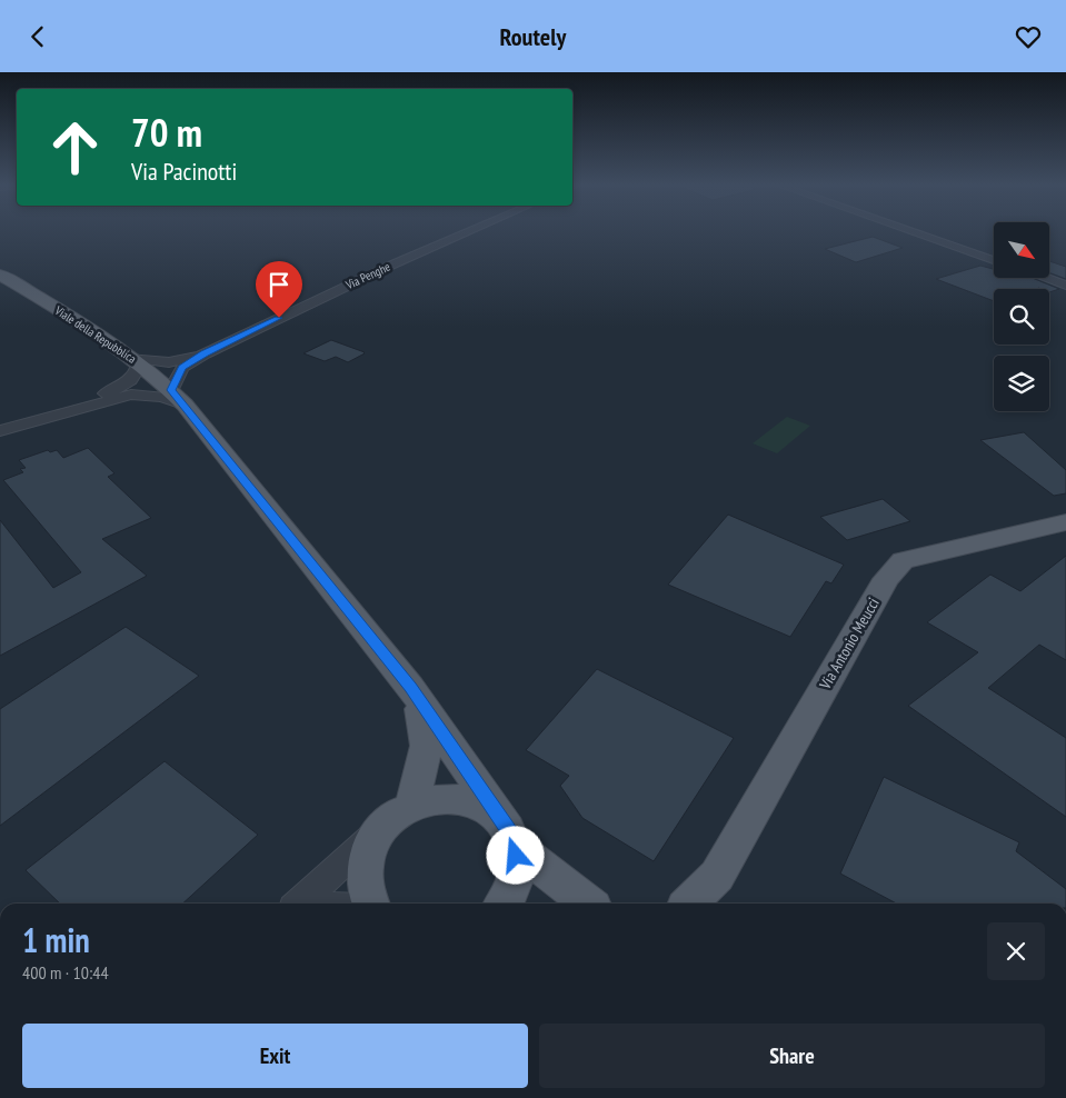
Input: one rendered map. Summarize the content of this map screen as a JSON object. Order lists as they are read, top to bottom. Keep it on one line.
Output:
{"streets":{"main road":["Viale della Repubblica","Via Antonio Meucci"],"street":["Via Penghe"]},"crossings":[["Via Penghe","Viale della Repubblica"]],"north":"bottom right","page":{"header":"Routely","turn":["70 m","Via Pacinotti"],"heading":["1 min","400 m · 10:44"],"buttons":["Exit","Share"]}}
